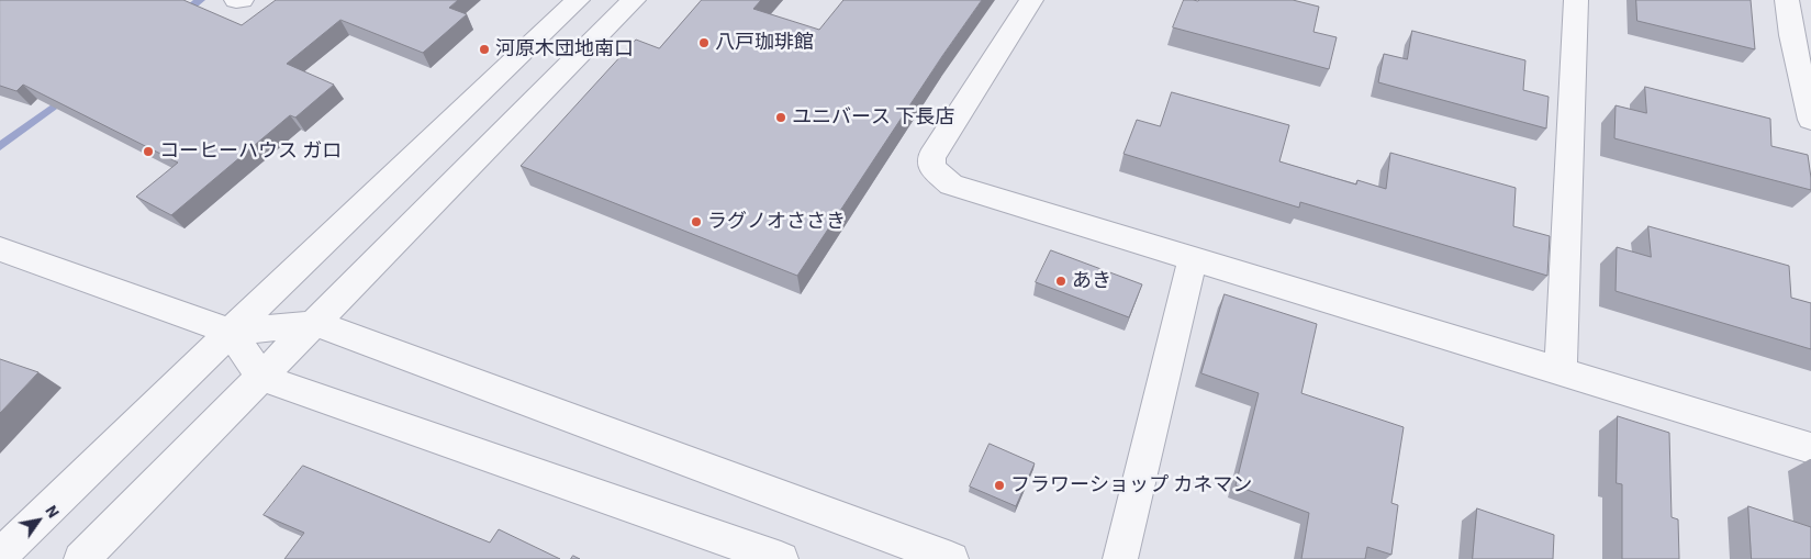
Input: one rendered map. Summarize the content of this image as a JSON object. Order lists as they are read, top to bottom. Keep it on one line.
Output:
{"places":["八戸珈琲館","河原木団地南口","ユニバース 下長店","コーヒーハウス ガロ","ラグノオささき","あき","フラワーショップ カネマン"],"north":"top right"}
